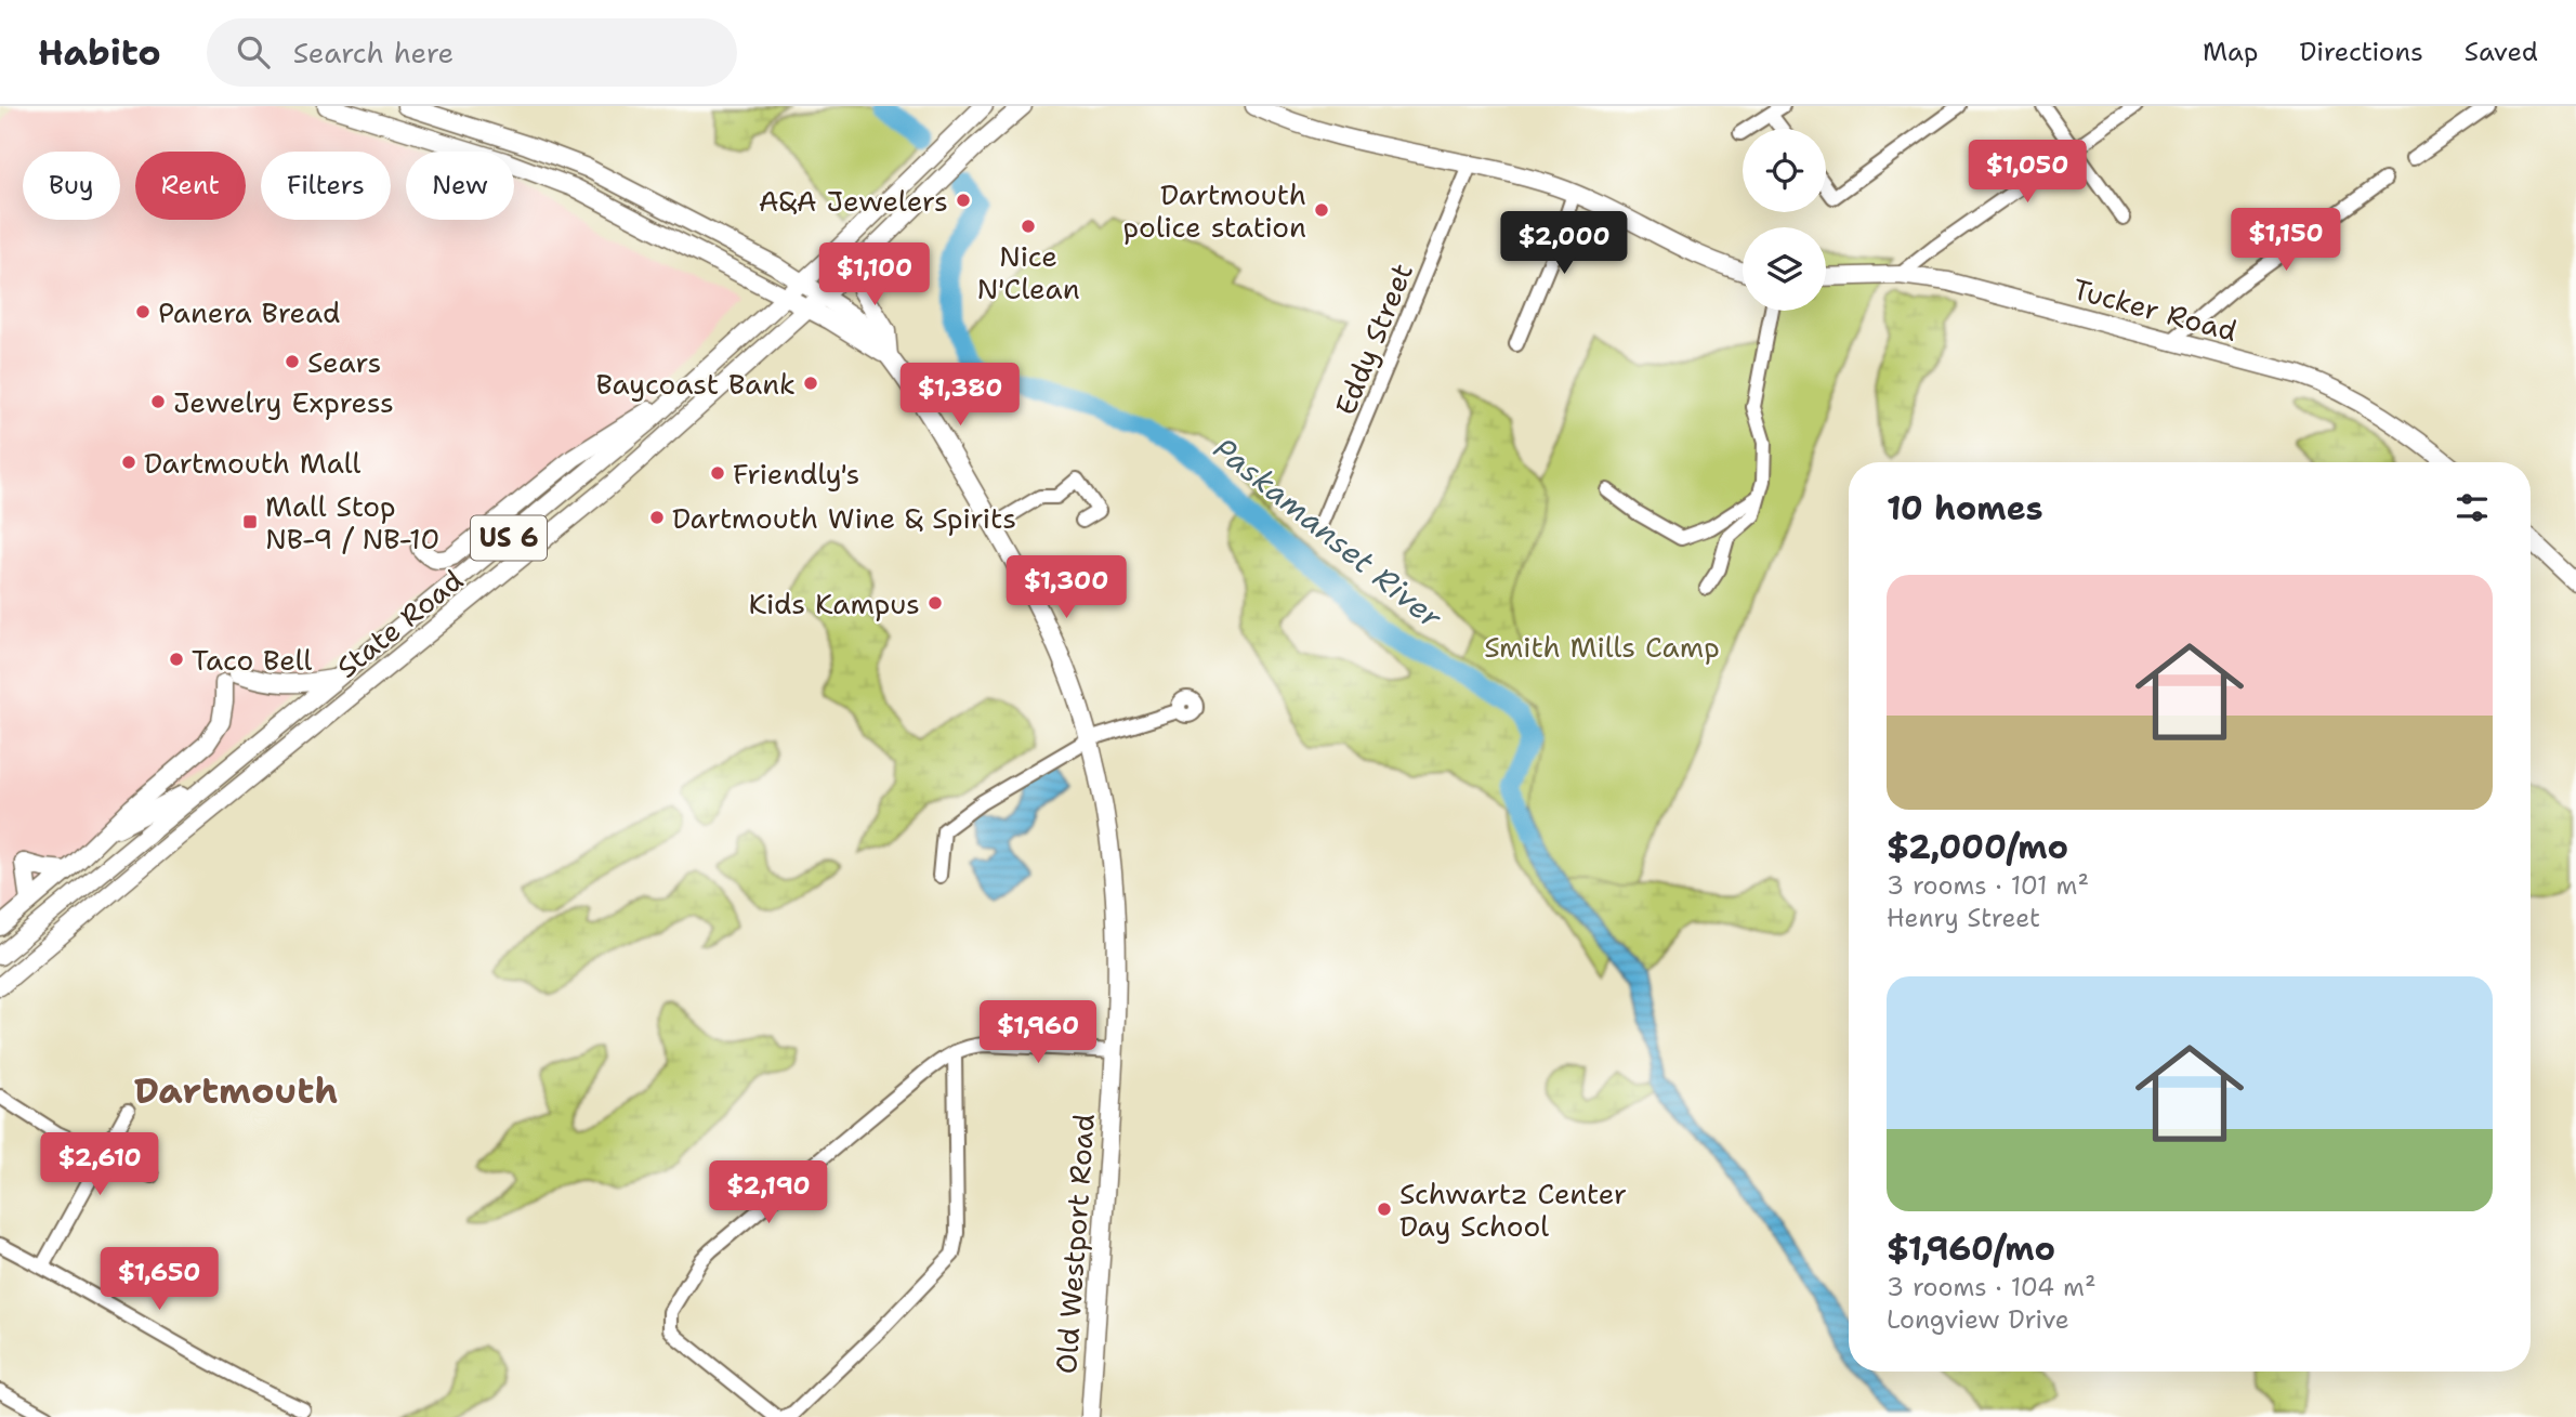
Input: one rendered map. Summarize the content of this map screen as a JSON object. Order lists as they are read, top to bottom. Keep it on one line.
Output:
{"streets":{"main road":["Tucker Road","US 6","State Road","Old Westport Road"],"street":["Eddy Street"]},"crossings":[["State Road","Old Westport Road"]],"districts":["Dartmouth"],"water":["Paskamanset River"],"parks":["Smith Mills Camp"],"places":{"other":["A&A Jewelers","Dartmouth police station","Nice N'Clean","Panera Bread","Sears","Baycoast Bank","Jewelry Express","Dartmouth Mall","Friendly's","Dartmouth Wine & Spirits","Kids Kampus","Taco Bell","Schwartz Center Day School"],"transit":["Mall Stop NB-9 / NB-10"]},"page":{"header":"Habito","search":"Search here","nav":["Map","Directions","Saved"],"price":["$1,050","$1,150","$2,000","$1,100","$1,380","$1,300","$1,960","$2,610","$2,190","$1,650"],"chip":["Buy","Rent","Filters","New"],"heading":"10 homes","list":[{"name":"$2,000/mo","note":"3 rooms · 101 m² · Henry Street"},{"name":"$1,960/mo","note":"3 rooms · 104 m² · Longview Drive"}]}}
